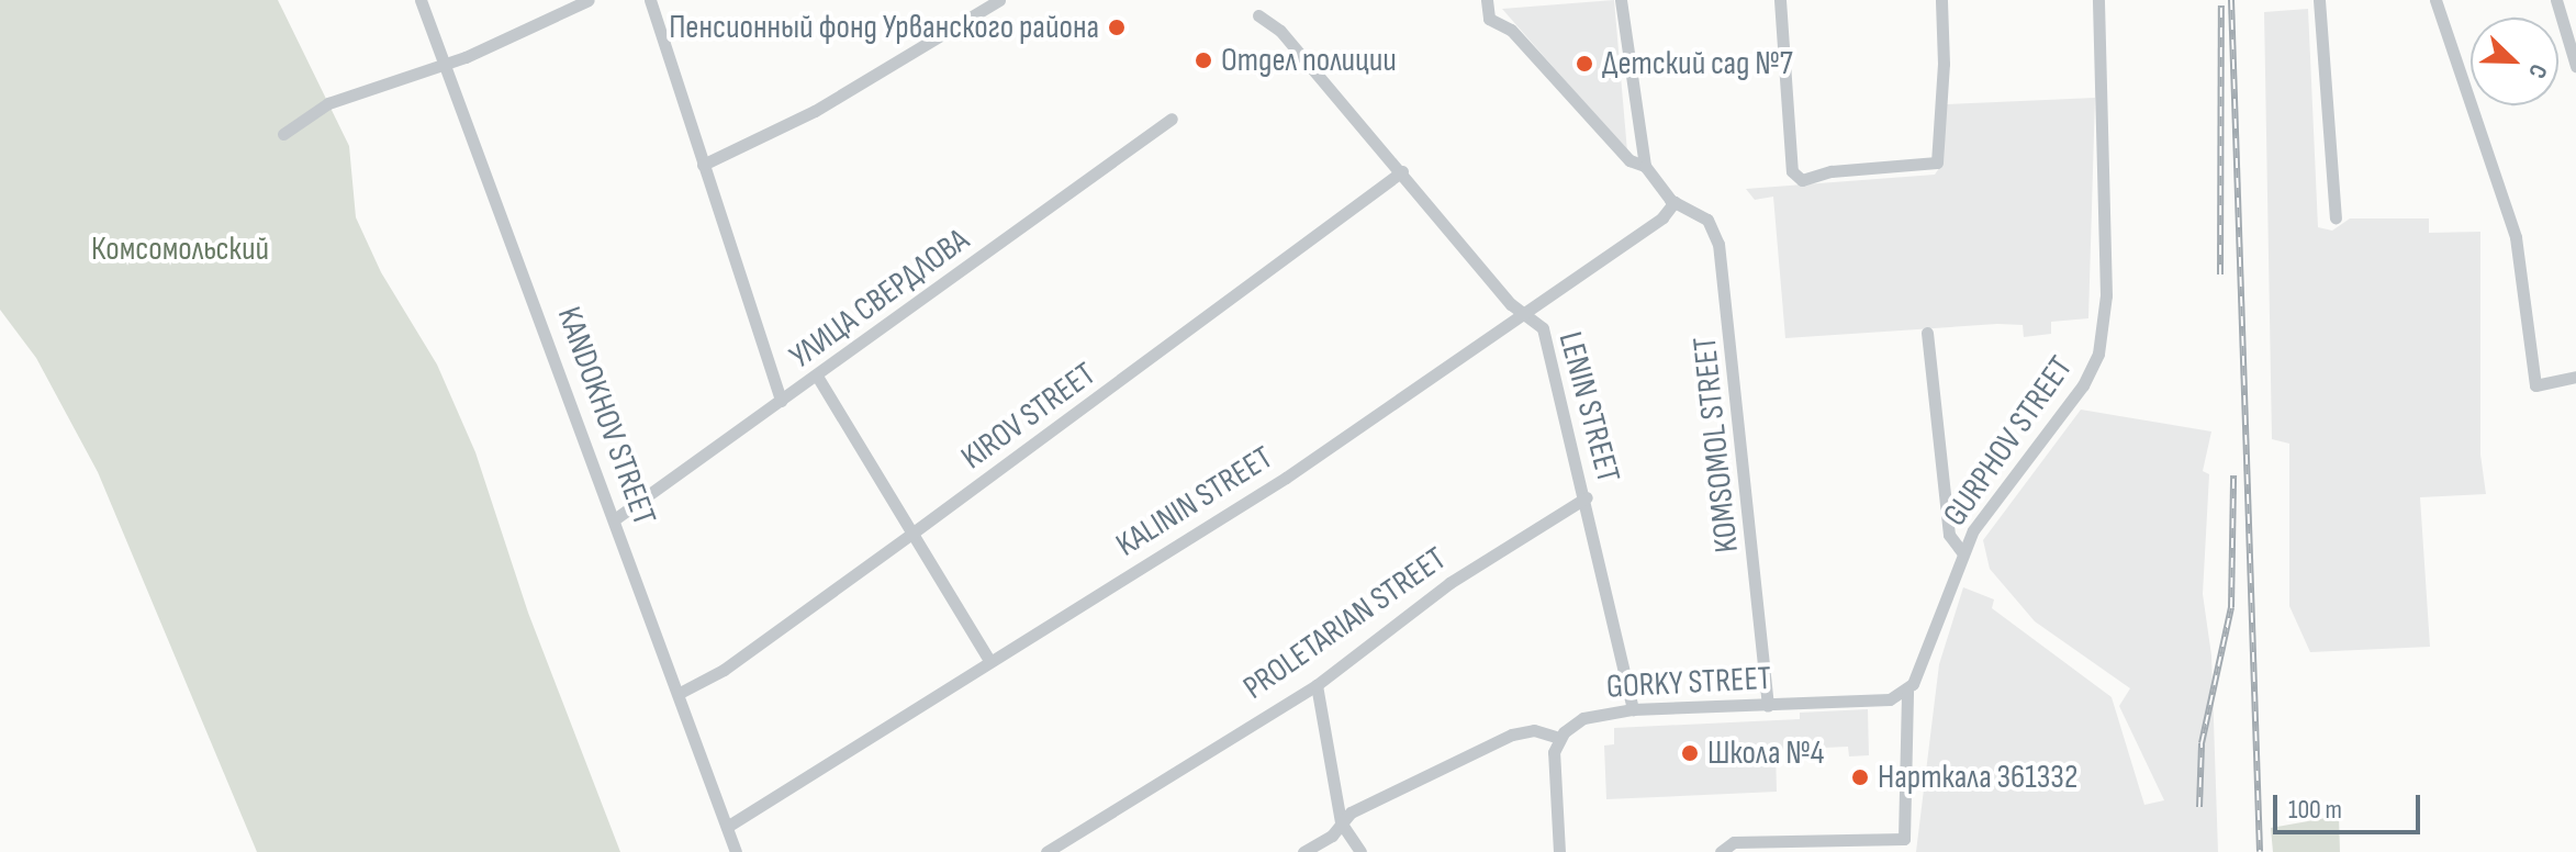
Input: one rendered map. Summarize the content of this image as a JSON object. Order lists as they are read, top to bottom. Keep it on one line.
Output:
{"streets":{"street":["УЛИЦА СВЕРДЛОВА","LENIN STREET","KANDOKHOV STREET","KIROV STREET","GURPHOV STREET","KOMSOMOL STREET","KALININ STREET","PROLETARIAN STREET","GORKY STREET"]},"crossings":[["УЛИЦА СВЕРДЛОВА","KANDOKHOV STREET"],["LENIN STREET","KIROV STREET"],["LENIN STREET","KALININ STREET"],["LENIN STREET","PROLETARIAN STREET"],["LENIN STREET","GORKY STREET"],["KANDOKHOV STREET","KIROV STREET"],["KANDOKHOV STREET","KALININ STREET"],["GURPHOV STREET","GORKY STREET"],["KOMSOMOL STREET","KALININ STREET"],["KOMSOMOL STREET","GORKY STREET"]],"parks":["Комсомольский"],"places":["Пенсионный фонд Урванского района","Отдел полиции","Детский сад №7","Школа №4","Нарткала 361332"],"scale_bar":"100 m","north":"bottom right"}
